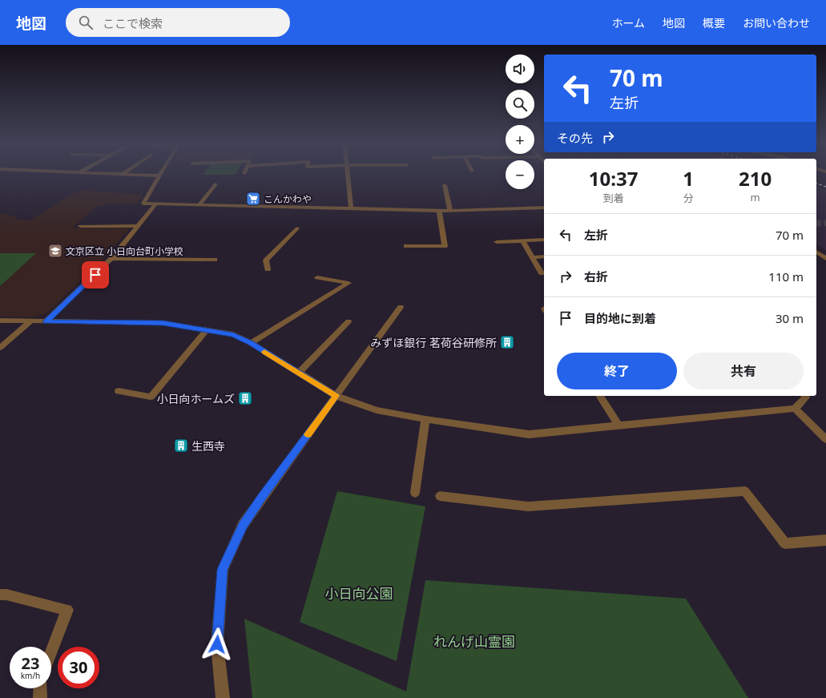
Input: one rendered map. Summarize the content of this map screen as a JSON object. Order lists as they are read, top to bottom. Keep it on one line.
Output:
{"parks":["小日向公園","れんげ山霊園"],"places":{"supermarket":["こんかわや"],"school or university":["文京区立 小日向台町小学校"],"building":["みずほ銀行 茗荷谷研修所","小日向ホームズ","生西寺"]},"page":{"header":"地図","search":"ここで検索","nav":["ホーム","地図","概要","お問い合わせ"],"map_buttons":["+","−"],"turn":["70 m","左折"],"then":"その先","eta":["10:37","到着","1","分","210","m"],"list":[{"name":"左折","value":"70 m"},{"name":"右折","value":"110 m"},{"name":"目的地に到着","value":"30 m"}],"buttons":["終了","共有"],"speed":"23 km/h","limit":"30"}}
